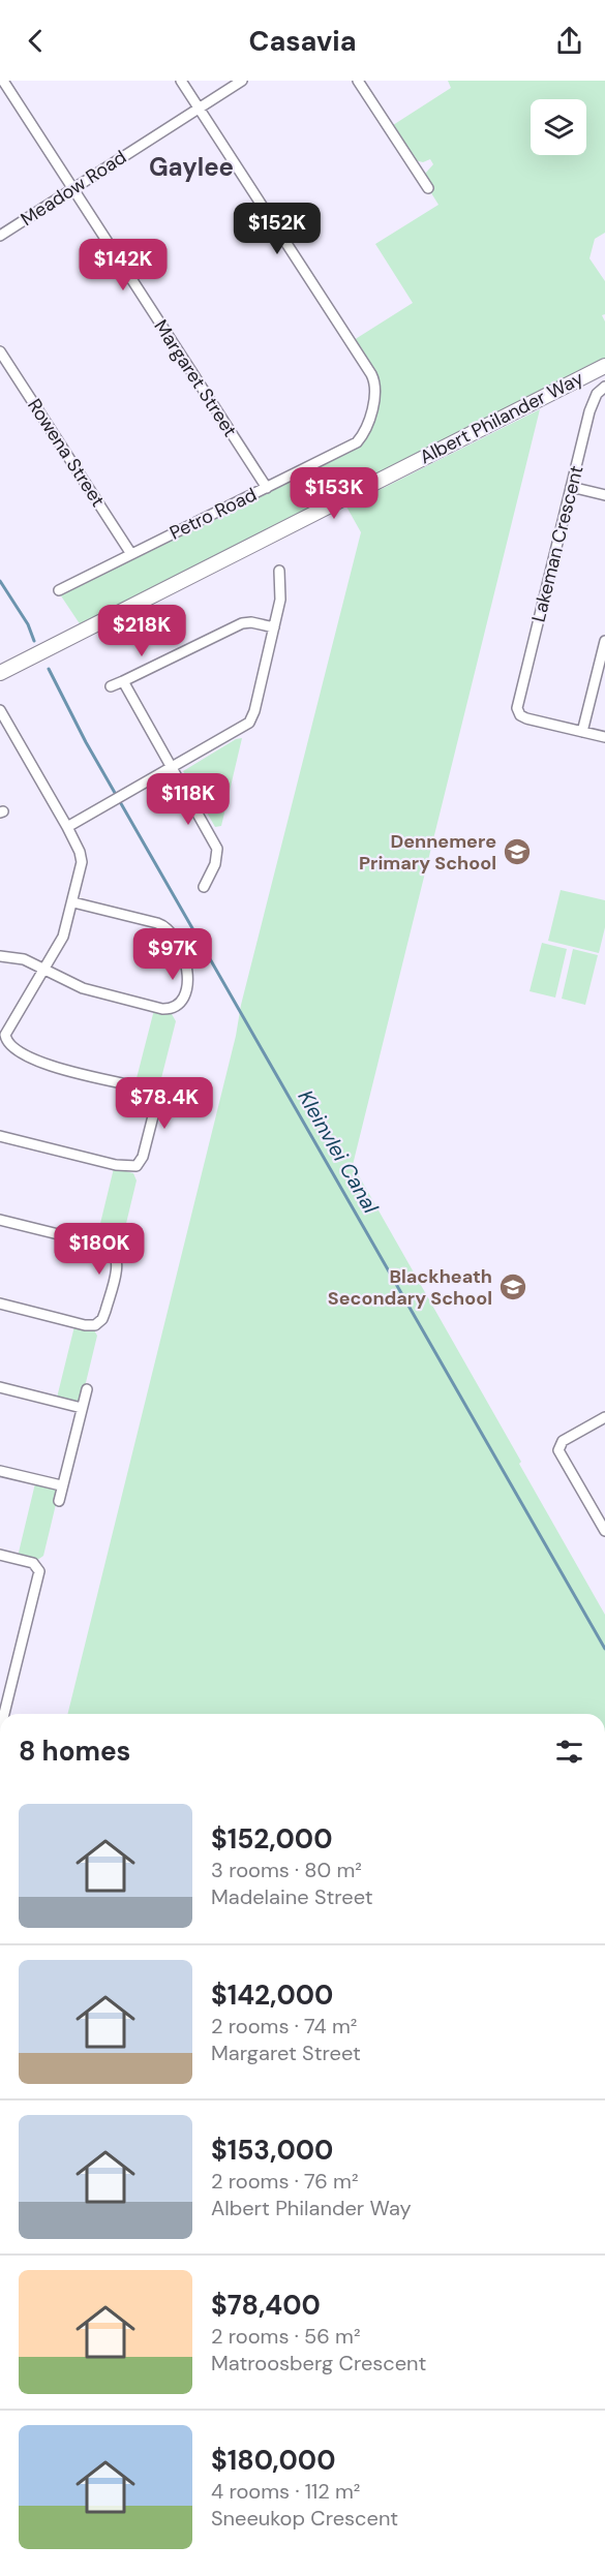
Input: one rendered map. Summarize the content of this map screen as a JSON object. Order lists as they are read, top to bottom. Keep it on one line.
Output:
{"streets":{"street":["Meadow Road","Margaret Street","Albert Philander Way","Rowena Street","Petro Road","Lakeman Crescent"]},"crossings":[["Meadow Road","Margaret Street"],["Meadow Road","Petro Road"],["Margaret Street","Petro Road"],["Rowena Street","Petro Road"]],"districts":["Gaylee"],"water":["Kleinvlei Canal"],"places":{"school or university":["Dennemere Primary School","Blackheath Secondary School"]},"page":{"header":"Casavia","price":["$152K","$142K","$153K","$218K","$118K","$97K","$78.4K","$180K"],"heading":"8 homes","list":[{"name":"$152,000","note":"3 rooms · 80 m² · Madelaine Street"},{"name":"$142,000","note":"2 rooms · 74 m² · Margaret Street"},{"name":"$153,000","note":"2 rooms · 76 m² · Albert Philander Way"},{"name":"$78,400","note":"2 rooms · 56 m² · Matroosberg Crescent"},{"name":"$180,000","note":"4 rooms · 112 m² · Sneeukop Crescent"}]}}
